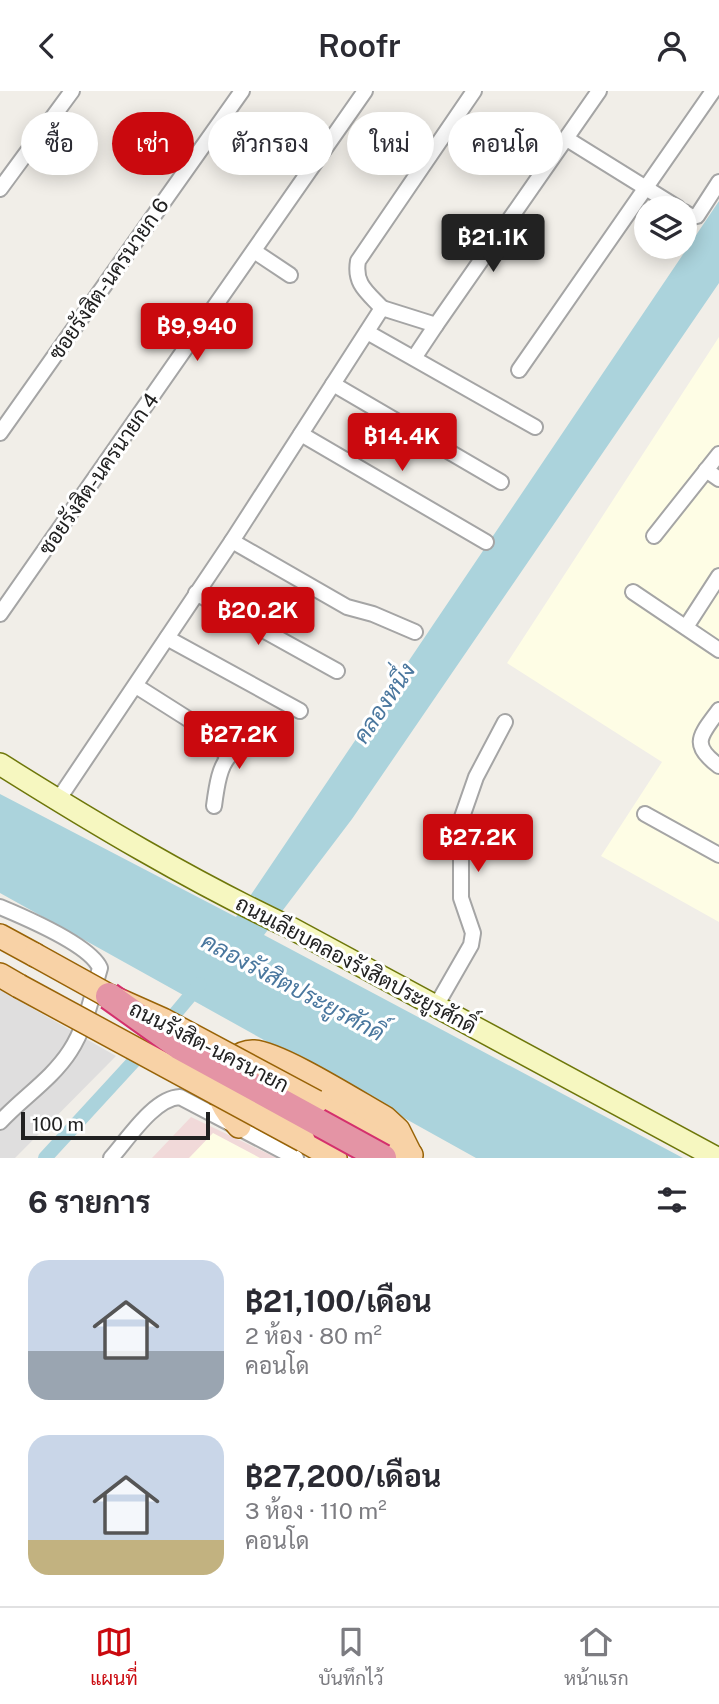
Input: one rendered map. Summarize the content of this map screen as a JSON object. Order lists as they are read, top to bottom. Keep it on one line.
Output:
{"streets":{"main road":["ถนนรังสิต-นครนายก"],"street":["ซอยรังสิต-นครนายก 6","ซอยรังสิต-นครนายก 4","ถนนเลียบคลองรังสิตประยูรศักดิ์"]},"water":["คลองหนึ่ง","คลองรังสิตประยูรศักดิ์"],"scale_bar":"100 m","page":{"header":"Roofr","chip":["ซื้อ","เช่า","ตัวกรอง","ใหม่","คอนโด"],"price":["฿21.1K","฿9,940","฿14.4K","฿20.2K","฿27.2K","฿27.2K"],"scale":"100 m","heading":"6 รายการ","list":[{"name":"฿21,100/เดือน","note":"2 ห้อง · 80 m² · คอนโด"},{"name":"฿27,200/เดือน","note":"3 ห้อง · 110 m² · คอนโด"}],"tabs":["แผนที่","บันทึกไว้","หน้าแรก"]}}
